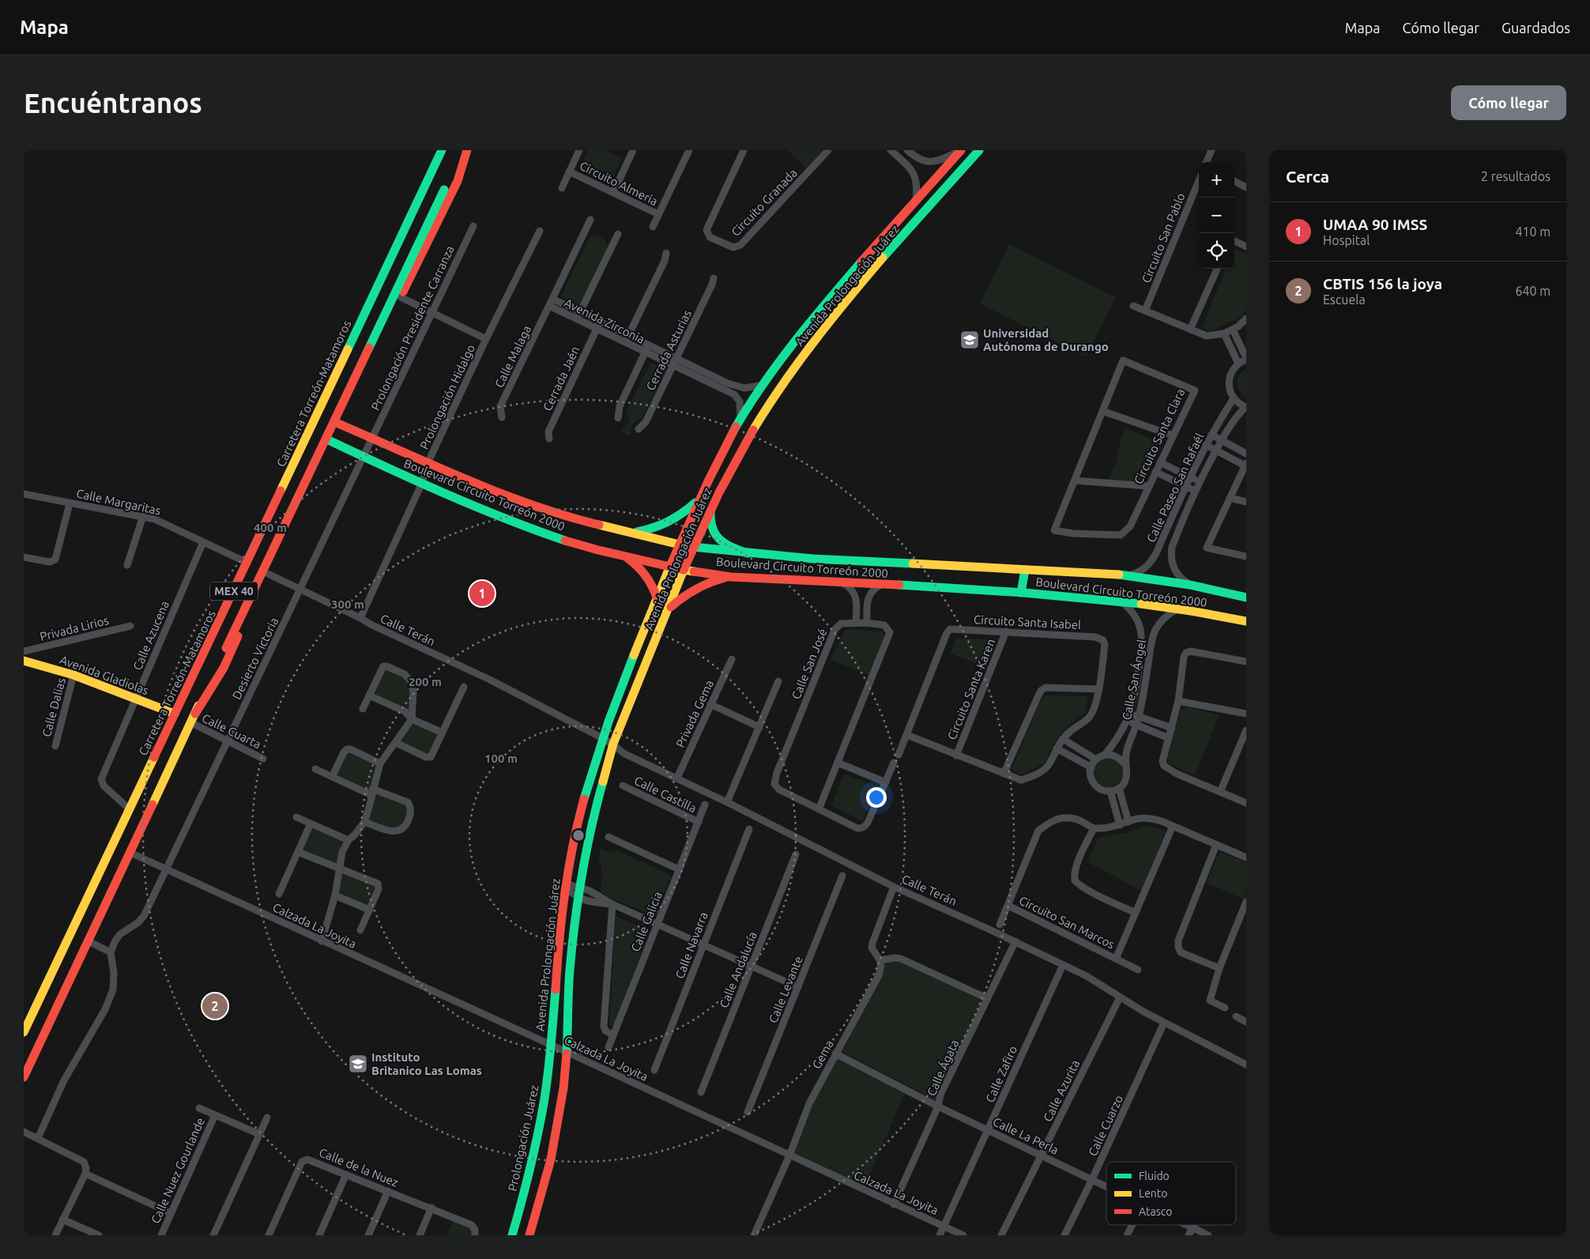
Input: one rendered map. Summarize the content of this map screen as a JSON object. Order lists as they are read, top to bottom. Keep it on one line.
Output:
{"streets":{"main road":["Avenida Prolongación Juárez","Carretera Torreón-Matamoros","Boulevard Circuito Torreón 2000","MEX 40","Avenida Gladiolas","Prolongación Juárez"],"street":["Circuito Almeria","Circuito Granada","Circuito San Pablo","Avenida Zirconia","Prolongación Presidente Carranza","Cerrada Asturias","Calle Malaga","Cerrada Jaén","Prolongación Hidalgo","Circuito Santa Clara","Calle Paseo San Rafaél","Calle Margaritas","Circuito Santa Isabel","Privada Lirios","Calle Terán","Calle Azucena","Desierto Victoria","Calle San José","Calle San Ángel","Circuito Santa Karen","Calle Dalias","Privada Gema","Calle Cuarta","Calle Castilla","Calle Galicia","Circuito San Marcos","Calzada La Joyita","Calle Navarra","Calle Andalucía","Calle Levante","Gema","Calle Ágata","Calle Zafiro","Calle Azurita","Calle Cuarzo","Calle La Perla","Calle de la Nuez","Calle Nuez Gourlande"]},"crossings":[["Avenida Prolongación Juárez","Avenida Zirconia"],["Avenida Prolongación Juárez","Boulevard Circuito Torreón 2000"],["Avenida Prolongación Juárez","Calle Terán"],["Avenida Prolongación Juárez","Calzada La Joyita"],["Avenida Prolongación Juárez","Prolongación Juárez"],["Avenida Zirconia","Cerrada Asturias"],["Avenida Zirconia","Calle Malaga"],["Avenida Zirconia","Cerrada Jaén"],["Prolongación Presidente Carranza","Boulevard Circuito Torreón 2000"],["Prolongación Presidente Carranza","Desierto Victoria"],["Carretera Torreón-Matamoros","Calle Margaritas"],["Carretera Torreón-Matamoros","Calle Azucena"],["Carretera Torreón-Matamoros","Avenida Gladiolas"],["Prolongación Hidalgo","Boulevard Circuito Torreón 2000"],["Prolongación Hidalgo","Calle Terán"],["Calle Paseo San Rafaél","Boulevard Circuito Torreón 2000"],["Boulevard Circuito Torreón 2000","Desierto Victoria"],["Boulevard Circuito Torreón 2000","Calle San Ángel"],["Calle Margaritas","Calle Azucena"],["MEX 40","Calle Cuarta"],["MEX 40","Calzada La Joyita"],["Circuito Santa Isabel","Circuito Santa Karen"],["Calle Terán","Desierto Victoria"],["Calle Terán","Calle San José"],["Calle Terán","Privada Gema"],["Calle Terán","Calle Ágata"],["Calle Terán","Calle Zafiro"],["Calle Terán","Calle Azurita"],["Calle Terán","Calle Cuarzo"],["Calle Azucena","Avenida Gladiolas"],["Desierto Victoria","Calle Cuarta"],["Desierto Victoria","Calzada La Joyita"],["Avenida Gladiolas","Calle Dalias"],["Calle Castilla","Calle Galicia"],["Calzada La Joyita","Gema"],["Calzada La Joyita","Calle Ágata"],["Calzada La Joyita","Calle Zafiro"],["Calzada La Joyita","Prolongación Juárez"],["Gema","Calle La Perla"],["Calle Ágata","Calle La Perla"],["Calle Zafiro","Calle La Perla"],["Calle Azurita","Calle La Perla"],["Calle Cuarzo","Calle La Perla"]],"places":{"school or university":["Universidad Autónoma de Durango","Instituto Britanico Las Lomas"]},"legend":["Fluido","Lento","Atasco"],"page":{"header":"Mapa","nav":["Mapa","Cómo llegar","Guardados"],"buttons":"Cómo llegar","title":"Encuéntranos","heading":["Cerca","2 resultados"],"map_buttons":["+","−"],"list":[{"mark":"1","name":"UMAA 90 IMSS","note":"Hospital","value":"410 m"},{"mark":"2","name":"CBTIS 156 la joya","note":"Escuela","value":"640 m"}],"pins":["1","2"]},"rings":["400 m","300 m","200 m","100 m"]}
